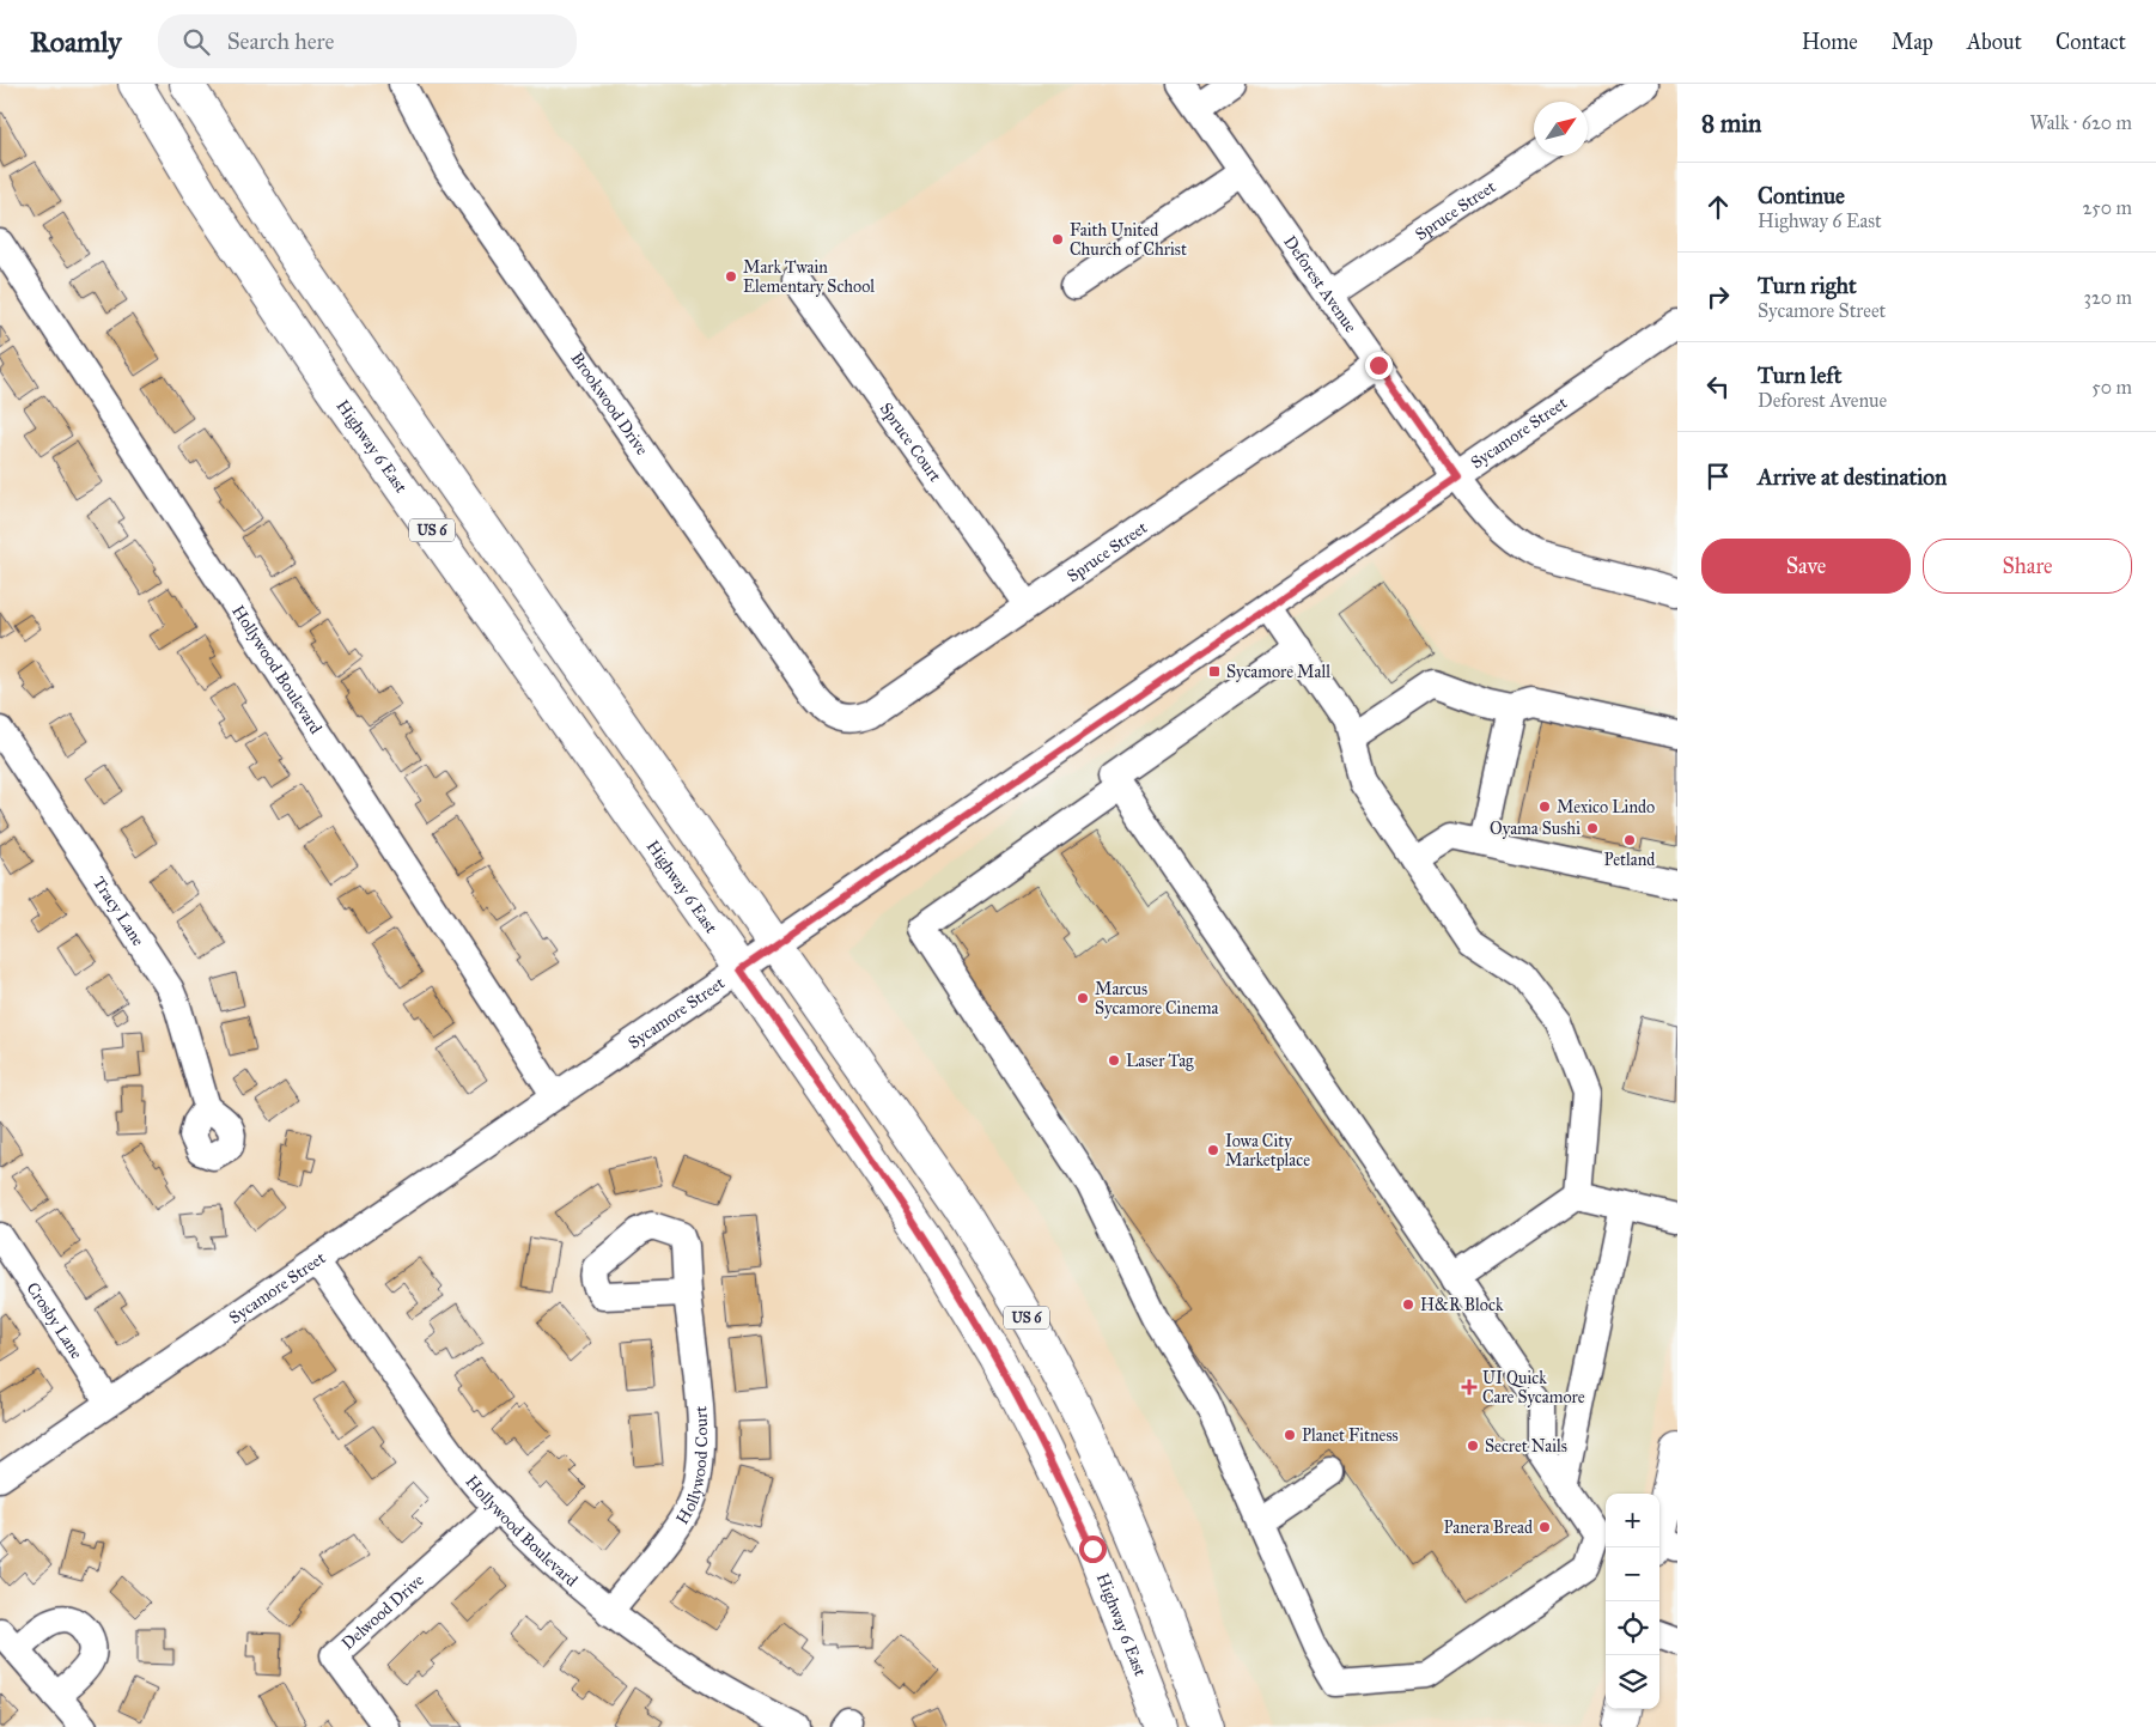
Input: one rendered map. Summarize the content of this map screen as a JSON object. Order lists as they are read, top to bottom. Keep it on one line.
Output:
{"streets":{"main road":["Highway 6 East","US 6"],"street":["Spruce Street","Deforest Avenue","Brookwood Drive","Sycamore Street","Spruce Court","Hollywood Boulevard","Tracy Lane","Crosby Lane","Hollywood Court","Delwood Drive"]},"crossings":[["Spruce Street","Deforest Avenue"],["Spruce Street","Brookwood Drive"],["Spruce Street","Spruce Court"],["Deforest Avenue","Sycamore Street"],["Sycamore Street","Highway 6 East"],["Sycamore Street","US 6"],["Sycamore Street","Hollywood Boulevard"],["Sycamore Street","Crosby Lane"],["Hollywood Boulevard","Hollywood Court"],["Hollywood Boulevard","Delwood Drive"]],"places":{"other":["Faith United Church of Christ","Mark Twain Elementary School","Mexico Lindo","Oyama Sushi","Petland","Marcus Sycamore Cinema","Laser Tag","Iowa City Marketplace","H&R Block","Planet Fitness","Secret Nails","Panera Bread"],"transit":["Sycamore Mall"],"health":["UI Quick Care Sycamore"]},"north":"top right","page":{"header":"Roamly","search":"Search here","nav":["Home","Map","About","Contact"],"heading":["8 min","Walk · 620 m"],"list":[["Continue","Highway 6 East","250 m"],["Turn right","Sycamore Street","320 m"],["Turn left","Deforest Avenue","50 m"],"Arrive at destination"],"buttons":["Save","Share"],"map_buttons":["+","−"]}}
